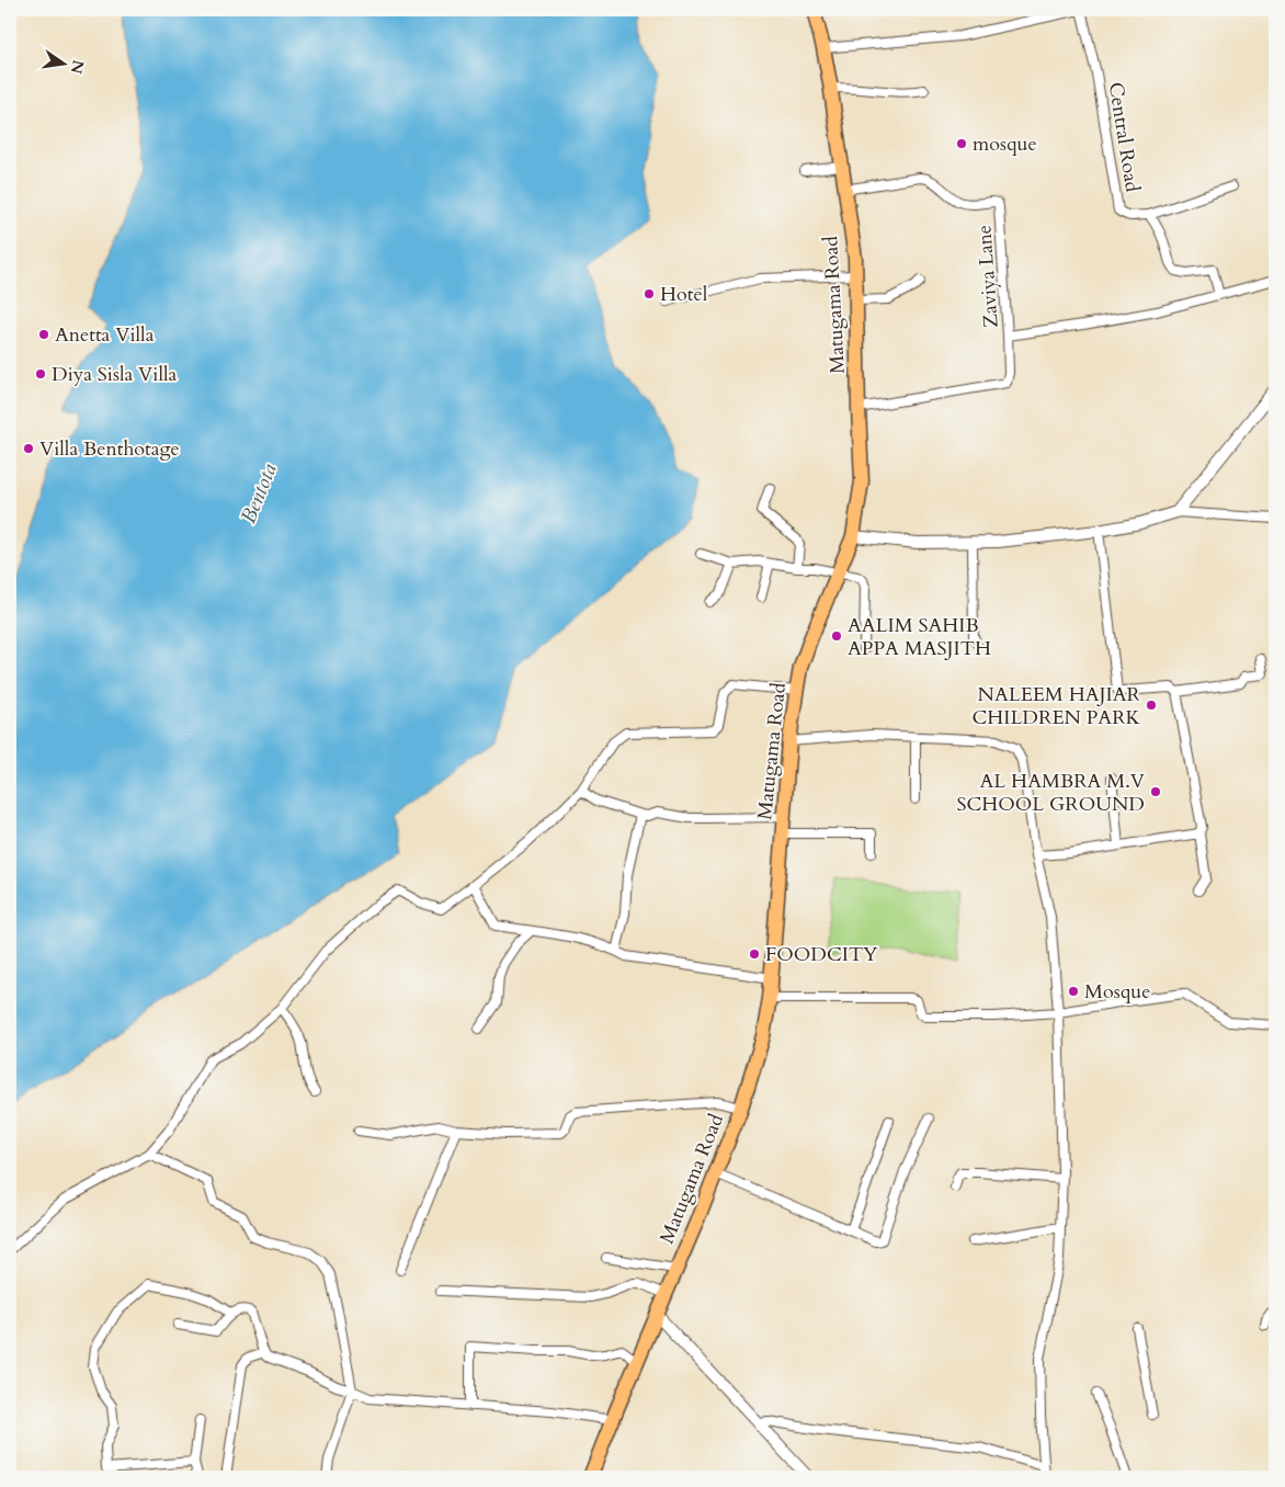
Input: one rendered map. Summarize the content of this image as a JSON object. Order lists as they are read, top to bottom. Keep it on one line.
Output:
{"streets":{"main road":["Matugama Road"],"street":["Central Road","Zaviya Lane"]},"crossings":[["Central Road","Zaviya Lane"],["Zaviya Lane","Matugama Road"]],"water":["Bentota"],"places":["mosque","Hotel","Anetta Villa","Diya Sisla Villa","Villa Benthotage","AALIM SAHIB APPA MASJITH","NALEEM HAJIAR CHILDREN PARK","AL HAMBRA M.V SCHOOL GROUND","FOODCITY","Mosque"],"north":"right"}
